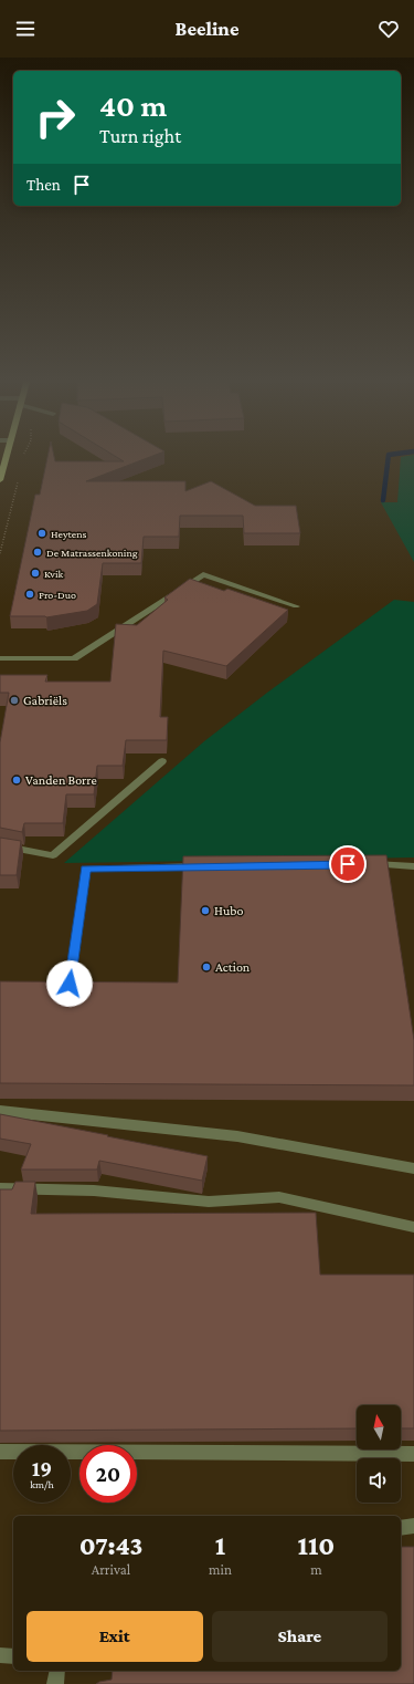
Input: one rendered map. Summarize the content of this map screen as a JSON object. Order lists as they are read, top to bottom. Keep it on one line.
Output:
{"places":["Heytens","De Matrassenkoning","Kvik","Pro-Duo","Gabriëls","Vanden Borre","Hubo","Action"],"north":"top","page":{"header":"Beeline","turn":["40 m","Turn right"],"then":"Then","speed":"19 km/h","limit":"20","eta":["07:43","Arrival","1","min","110","m"],"buttons":["Exit","Share"]}}
